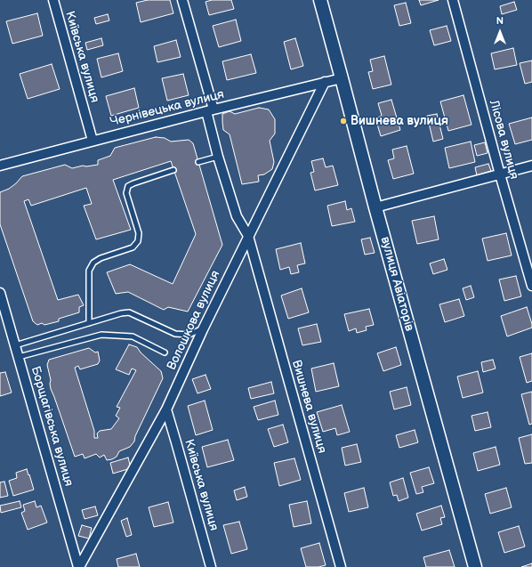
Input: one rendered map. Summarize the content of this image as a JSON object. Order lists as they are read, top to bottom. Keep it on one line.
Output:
{"streets":{"main road":["вулиця Авіаторів"],"street":["Київська вулиця","Чернівецька вулиця","Лісова вулиця","Волошкова вулиця","Вишнева вулиця","Борщагівська вулиця"]},"crossings":[["Київська вулиця","Чернівецька вулиця"],["Київська вулиця","Волошкова вулиця"],["Чернівецька вулиця","вулиця Авіаторів"],["Чернівецька вулиця","Волошкова вулиця"],["Чернівецька вулиця","Вишнева вулиця"],["Волошкова вулиця","Вишнева вулиця"],["Волошкова вулиця","Борщагівська вулиця"]],"places":["Вишнева вулиця"],"north":"top"}
